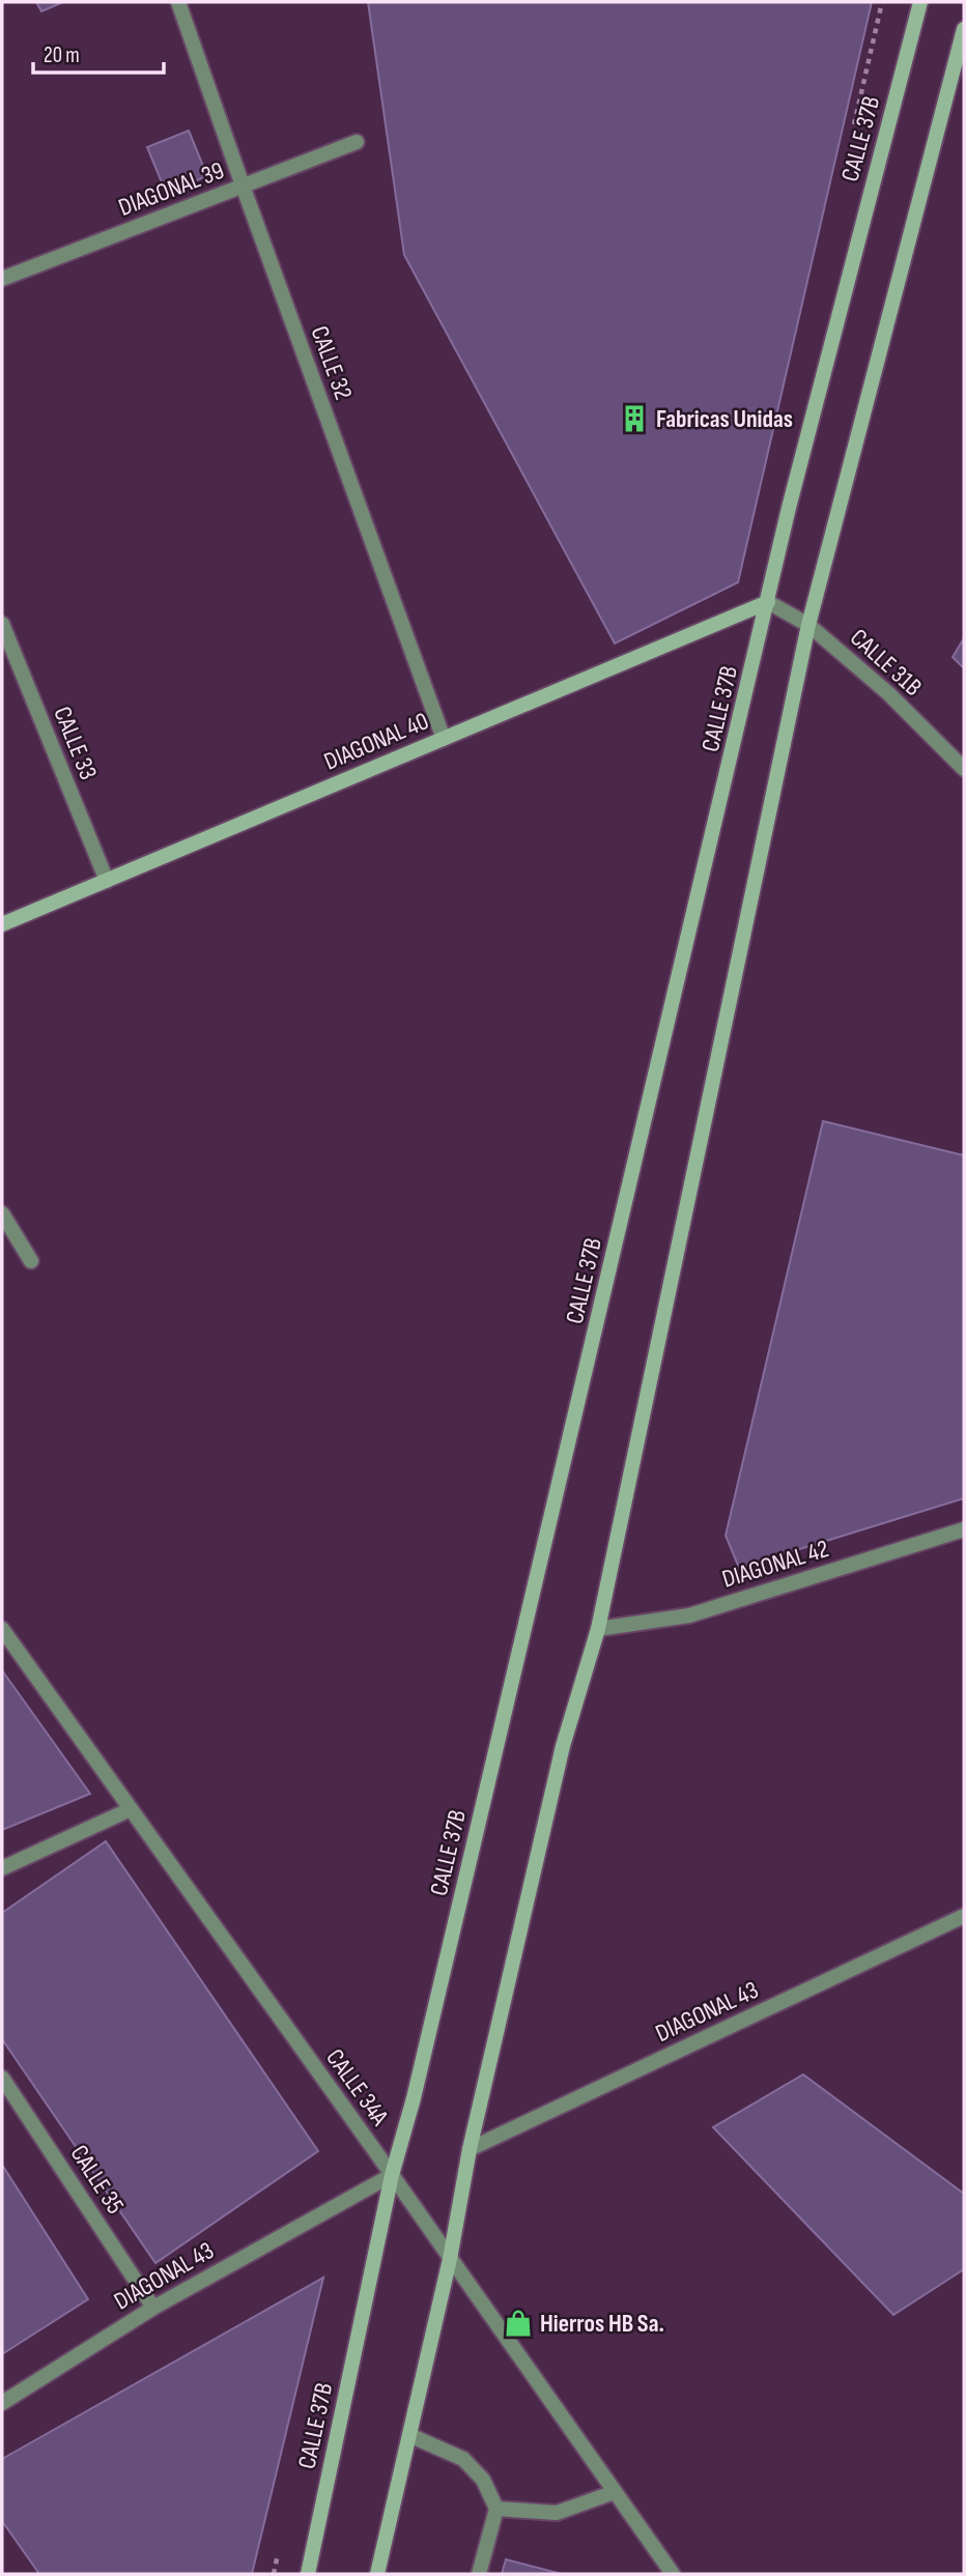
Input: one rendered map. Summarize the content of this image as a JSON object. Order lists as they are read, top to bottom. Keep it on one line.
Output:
{"streets":{"main road":["CALLE 37B","DIAGONAL 40"],"street":["DIAGONAL 39","CALLE 32","CALLE 31B","CALLE 33","DIAGONAL 42","DIAGONAL 43","CALLE 34A","CALLE 35"]},"crossings":[["CALLE 37B","CALLE 31B"],["CALLE 37B","DIAGONAL 40"],["CALLE 37B","DIAGONAL 43"],["CALLE 37B","CALLE 34A"],["DIAGONAL 39","CALLE 32"],["CALLE 32","DIAGONAL 40"],["CALLE 31B","DIAGONAL 40"],["DIAGONAL 40","CALLE 33"],["DIAGONAL 43","CALLE 34A"],["DIAGONAL 43","CALLE 35"]],"places":{"building":["Fabricas Unidas"],"shop":["Hierros HB Sa."]},"scale_bar":"20 m"}
